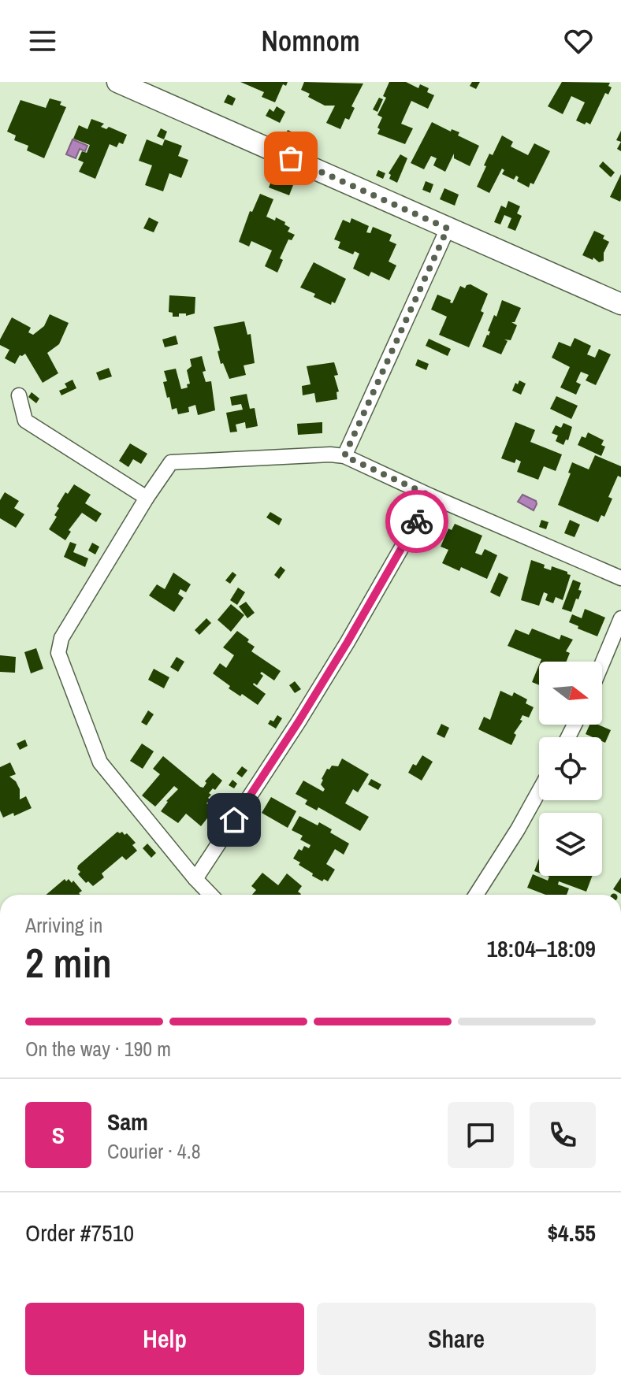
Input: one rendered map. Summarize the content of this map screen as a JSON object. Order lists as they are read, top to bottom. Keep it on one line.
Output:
{"north":"right","page":{"header":"Nomnom","heading":["2 min","Arriving in","18:04–18:09"],"panel":["Sam","Courier · 4.8","Order #7510","$4.55"],"bar":"On the way · 190 m","round":"S","buttons":["Help","Share"]}}
